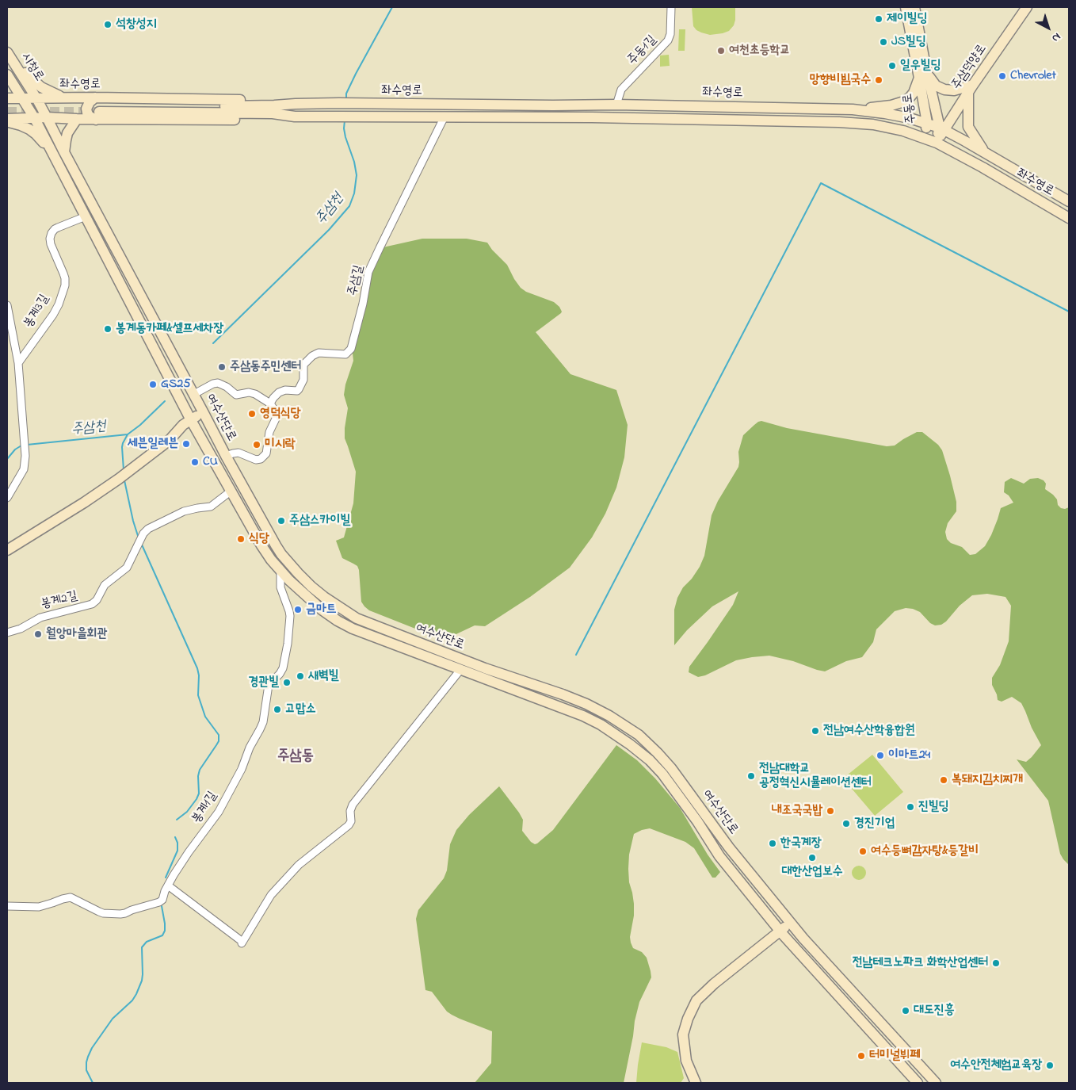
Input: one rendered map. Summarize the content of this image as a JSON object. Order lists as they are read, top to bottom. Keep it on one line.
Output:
{"streets":{"street":["주동1길","시청로","주삼덕양로","좌수영로","주동로","주삼길","봉계3길","여수산단로","봉계2길","봉계1길"]},"crossings":[["주동1길","좌수영로"],["시청로","좌수영로"],["시청로","여수산단로"],["주삼덕양로","좌수영로"],["주삼덕양로","주동로"],["좌수영로","주동로"],["좌수영로","주삼길"],["좌수영로","여수산단로"],["봉계3길","여수산단로"],["여수산단로","봉계2길"],["여수산단로","봉계1길"]],"districts":["주삼동"],"water":["주삼천"],"places":["제이빌딩","석창성지","JS빌딩","여천초등학교","일우빌딩","Chevrolet","망향비빔국수","봉계동카페&셀프세차장","주삼동주민센터","GS25","영덕식당","세븐일레븐","미시락","CU","주삼스카이빌","식당","금마트","월앙마을회관","새벽빌","경관빌","고맙소","전남여수산학융합원","이마트24","전남대학교 공정혁신시뮬레이션센터","복돼지김치찌개","진빌딩","내조국국밥","경진기업","한국계장","여수등뼈감자탕&등갈비","대한산업보수","전남테크노파크 화학산업센터","대도진흥","터미널뷔페","여수안전체험교육장"],"north":"bottom right"}
